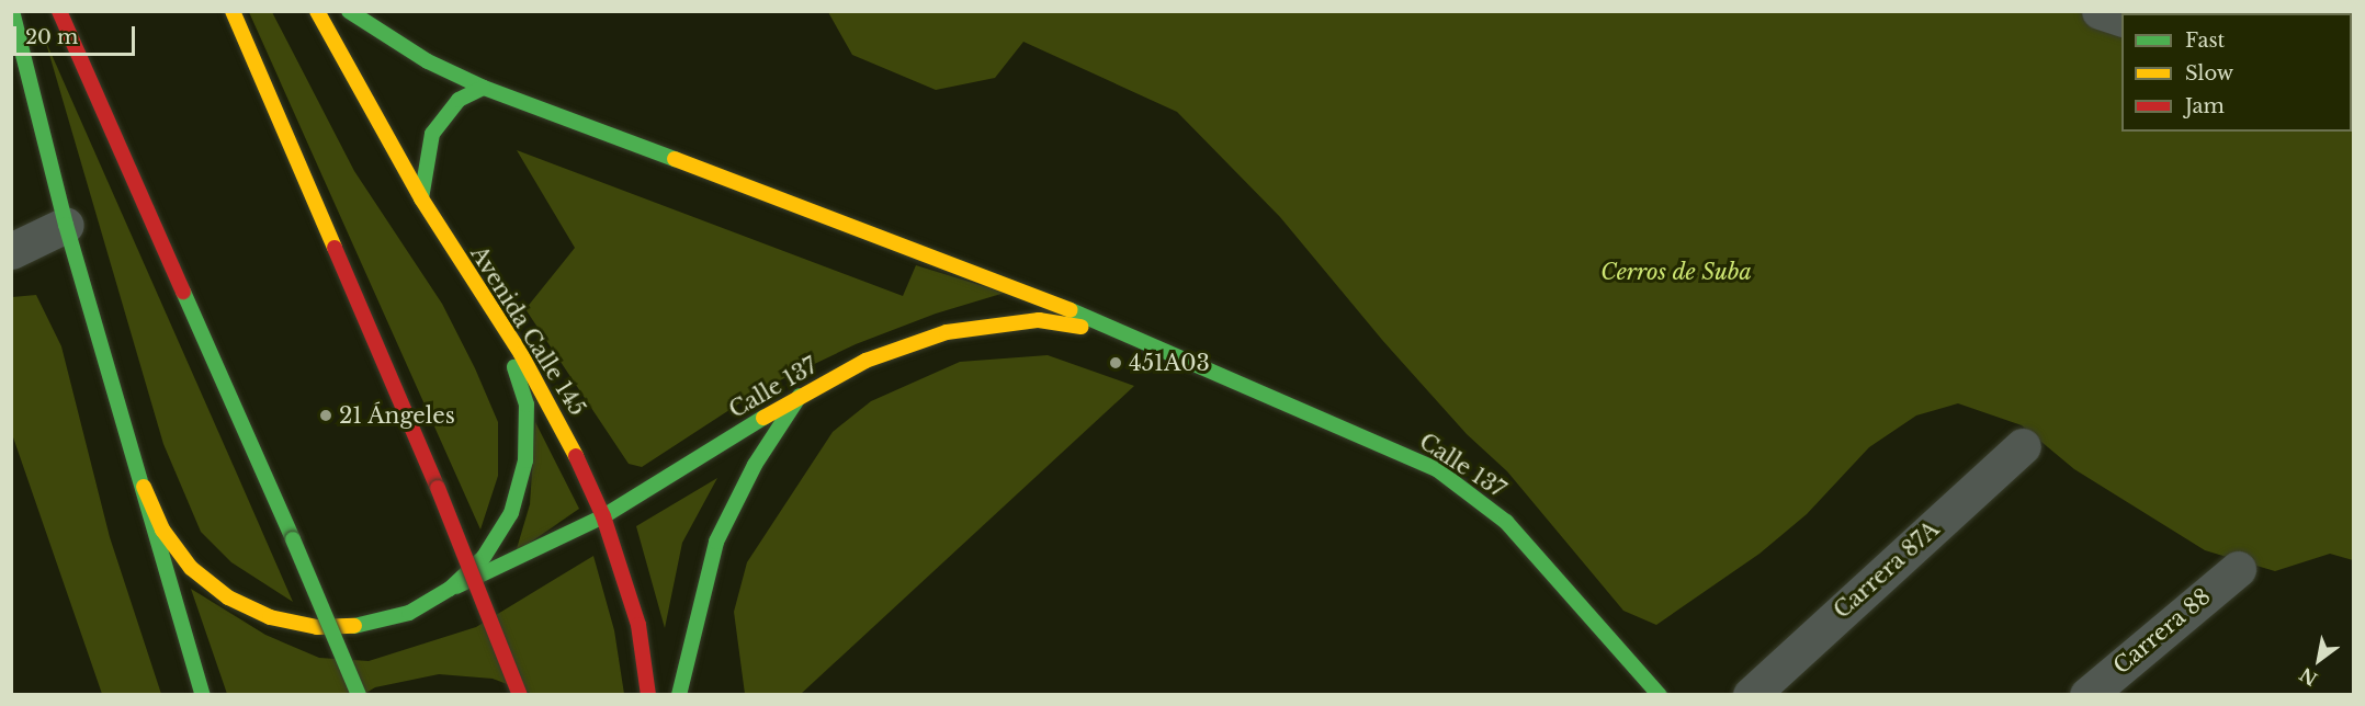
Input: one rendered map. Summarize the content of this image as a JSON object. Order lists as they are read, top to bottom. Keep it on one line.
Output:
{"streets":{"main road":["Avenida Calle 145","Calle 137"],"street":["Carrera 87A","Carrera 88"]},"crossings":[["Avenida Calle 145","Calle 137"]],"parks":["Cerros de Suba"],"places":["451A03","21 Ángeles"],"legend":["Fast","Slow","Jam"],"scale_bar":"20 m","north":"bottom left"}
